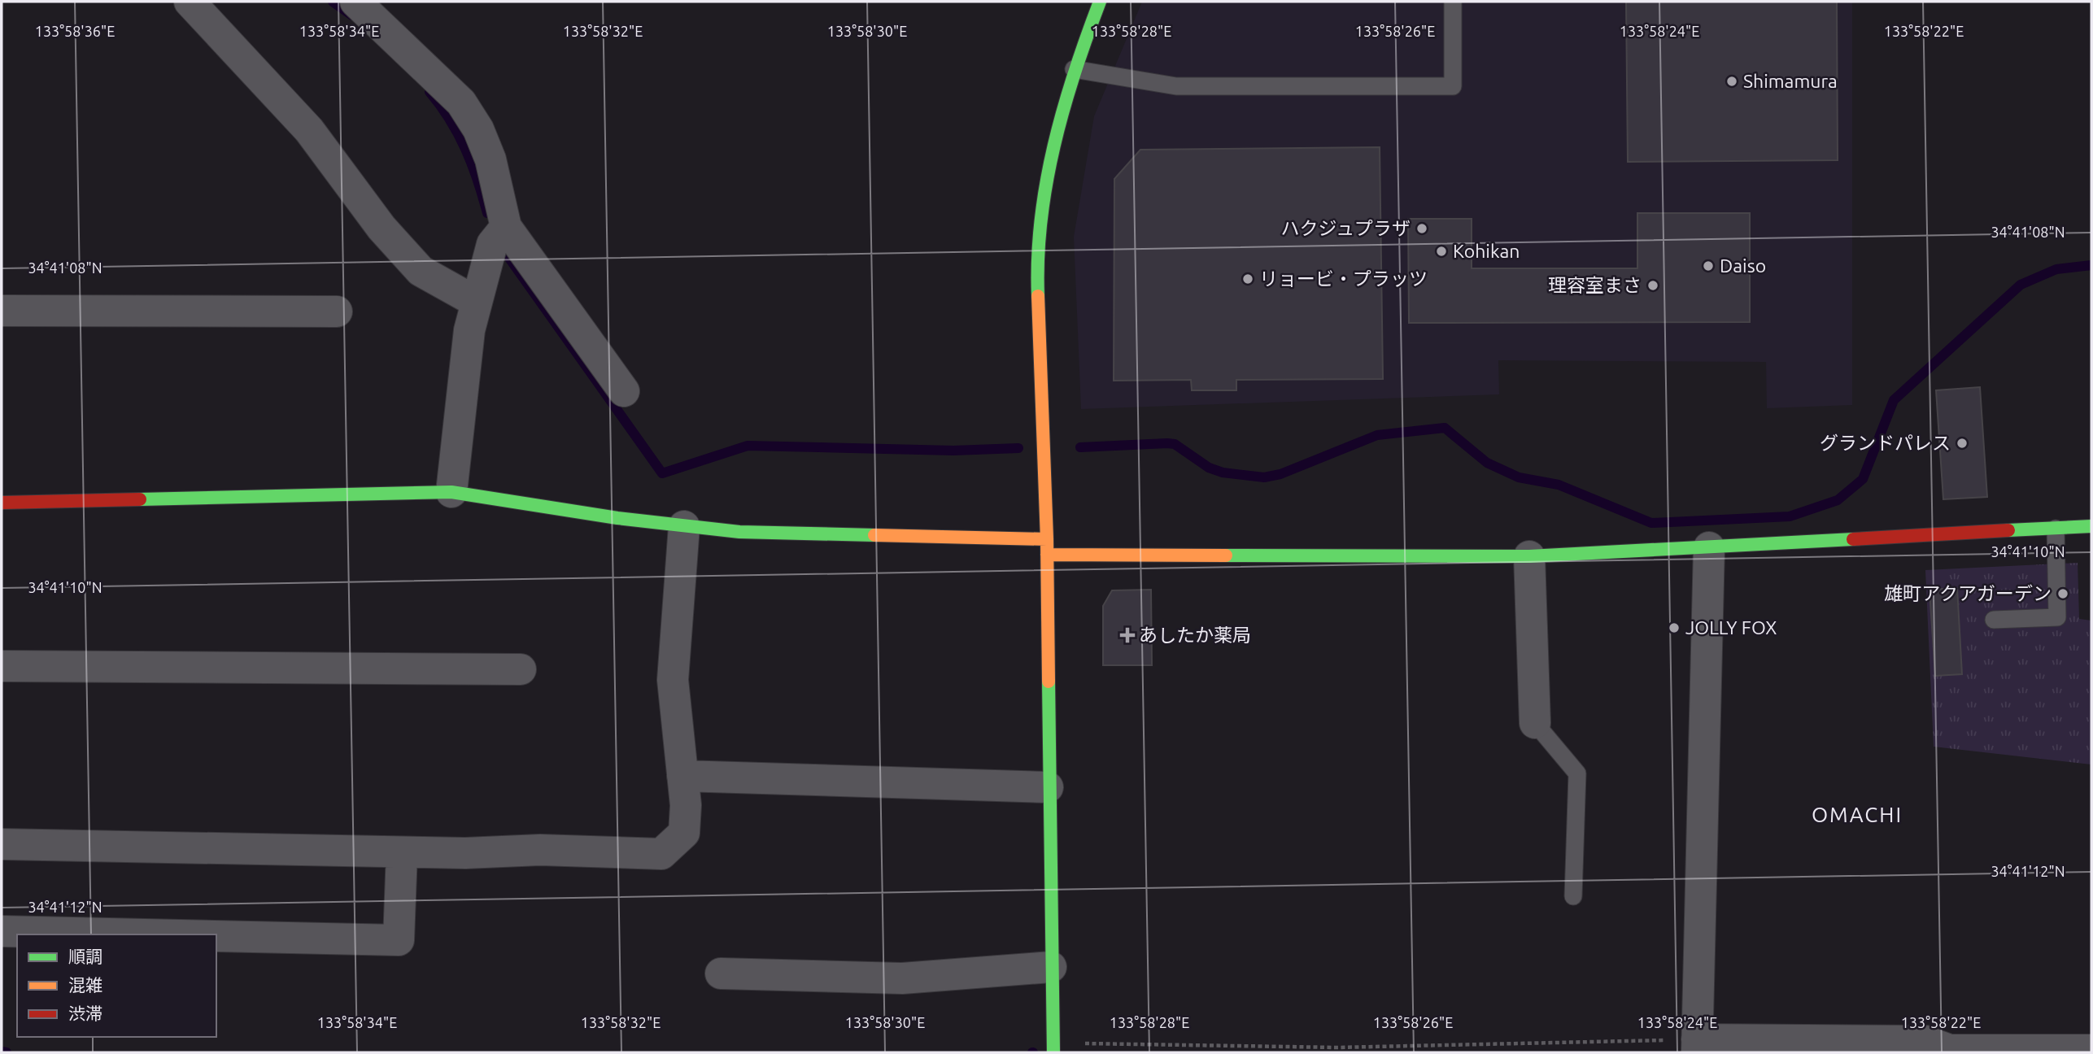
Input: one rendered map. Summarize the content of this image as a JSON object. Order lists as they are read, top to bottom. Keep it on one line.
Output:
{"districts":["OMACHI"],"places":{"other":["Shimamura","ハクジュプラザ","Kohikan","Daiso","リョービ・プラッツ","理容室まさ","グランドパレス","雄町アクアガーデン","JOLLY FOX"],"health":["あしたか薬局"]},"legend":["順調","混雑","渋滞"],"coordinates":["133°58'36\"E","133°58'34\"E","133°58'32\"E","133°58'30\"E","133°58'28\"E","133°58'26\"E","133°58'24\"E","133°58'22\"E","34°41'08\"N","34°41'10\"N","34°41'12\"N"]}
